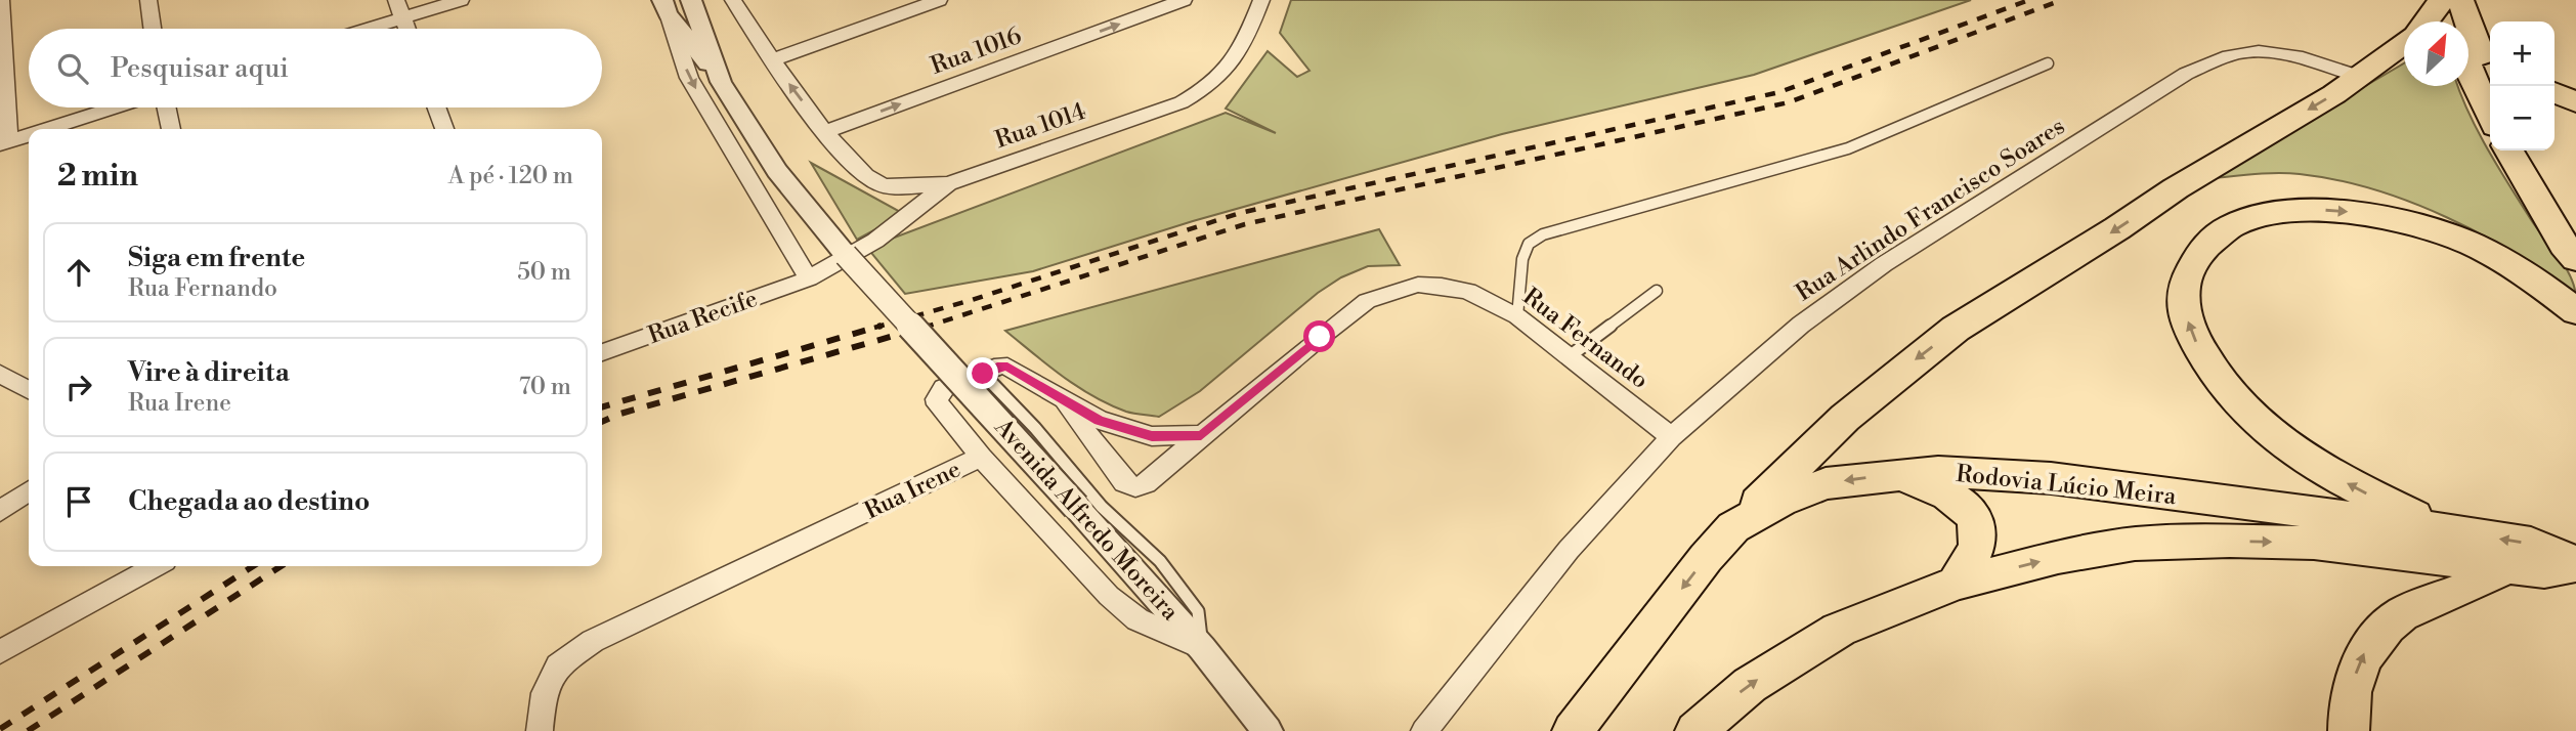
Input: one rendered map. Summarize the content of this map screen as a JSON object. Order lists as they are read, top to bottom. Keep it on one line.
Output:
{"streets":{"highway":["Rodovia Lúcio Meira"],"street":["Rua 1016","Rua 1014","Rua Arlindo Francisco Soares","Rua Recife","Rua Fernando","Rua Irene","Avenida Alfredo Moreira"]},"crossings":[["Rua 1014","Rua Recife"],["Rua 1014","Avenida Alfredo Moreira"],["Rua Arlindo Francisco Soares","Rua Fernando"],["Rua Recife","Avenida Alfredo Moreira"],["Rua Fernando","Rua Irene"]],"north":"top right","page":{"map_buttons":["+","−"],"search":"Pesquisar aqui","heading":["2 min","A pé · 120 m"],"list":[["Siga em frente","Rua Fernando","50 m"],["Vire à direita","Rua Irene","70 m"],"Chegada ao destino"]}}
